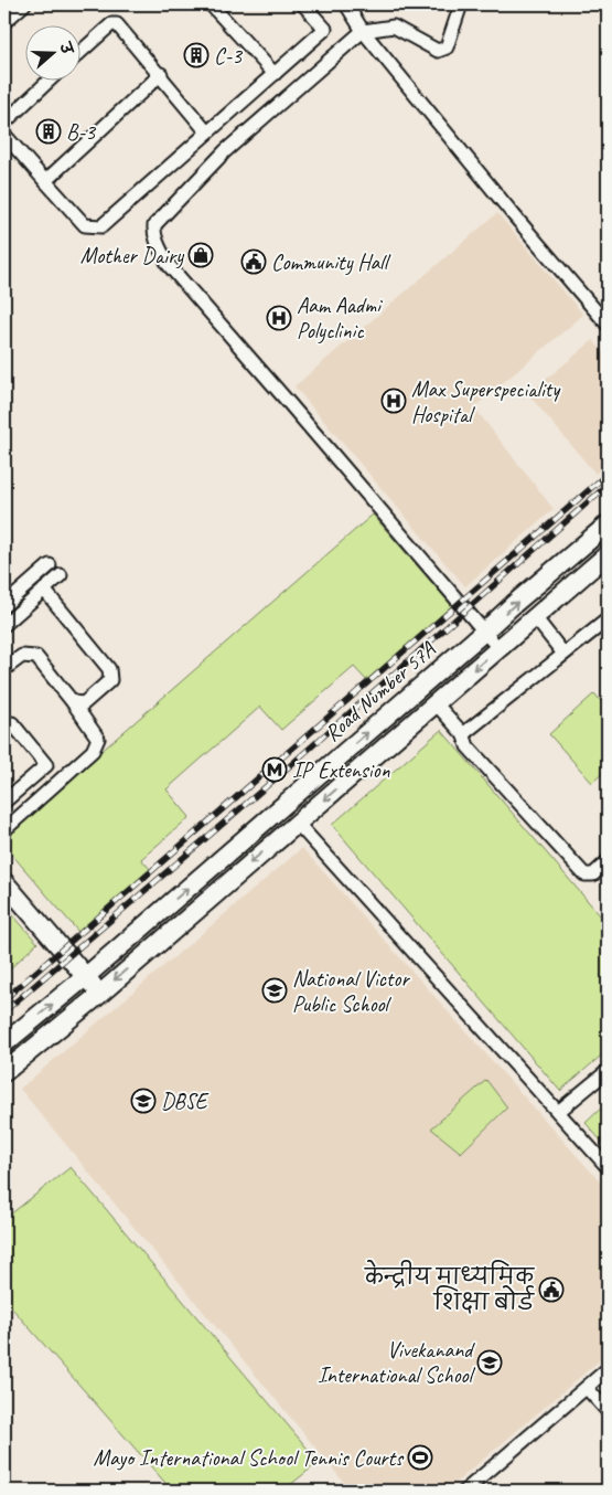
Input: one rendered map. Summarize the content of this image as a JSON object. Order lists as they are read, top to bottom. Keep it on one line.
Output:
{"streets":{"street":["Road Number 57A"]},"places":{"building":["C-3","B-3"],"shop":["Mother Dairy"],"public building":["Community Hall","केन्द्रीय माध्यमिक शिक्षा बोर्ड"],"hospital":["Aam Aadmi Polyclinic","Max Superspeciality Hospital"],"metro station":["IP Extension"],"school or university":["National Victor Public School","DBSE","Vivekanand International School"],"sports":["Mayo International School Tennis Courts"]},"north":"right"}
